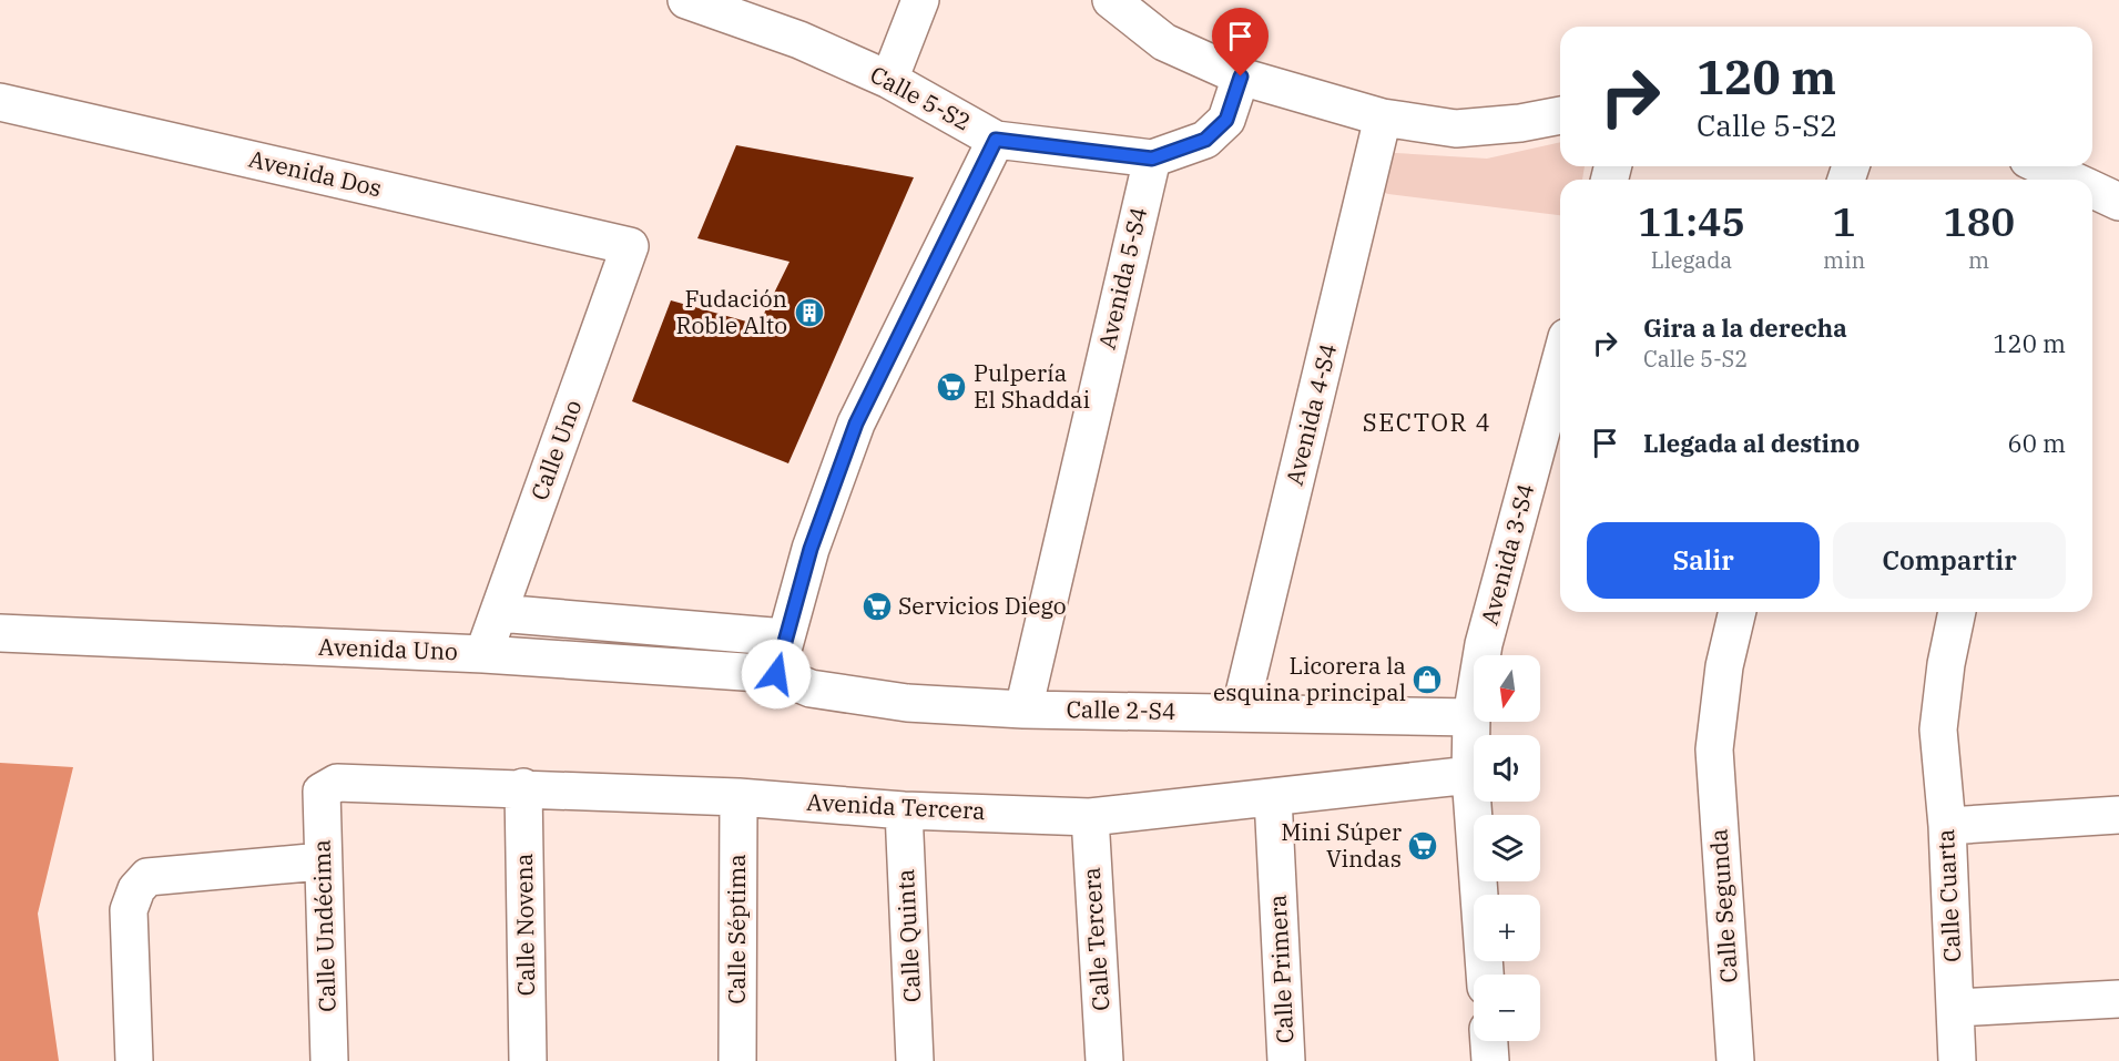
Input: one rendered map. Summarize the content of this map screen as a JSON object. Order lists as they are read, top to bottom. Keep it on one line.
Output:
{"streets":{"street":["Calle 5-S2","Avenida Dos","Avenida 5-S4","Avenida 4-S4","Calle Uno","Avenida 3-S4","Avenida Uno","Calle 2-S4","Avenida Tercera","Calle Cuarta","Calle Segunda","Calle Novena","Calle Undécima","Calle Séptima","Calle Quinta","Calle Tercera","Calle Primera"]},"crossings":[["Calle 5-S2","Avenida 5-S4"],["Avenida Dos","Calle Uno"],["Avenida 5-S4","Calle 2-S4"],["Avenida 4-S4","Calle 2-S4"],["Calle Uno","Avenida Uno"],["Avenida 3-S4","Calle 2-S4"],["Avenida 3-S4","Avenida Tercera"],["Avenida Uno","Calle 2-S4"],["Avenida Tercera","Calle Novena"],["Avenida Tercera","Calle Undécima"],["Avenida Tercera","Calle Séptima"],["Avenida Tercera","Calle Quinta"],["Avenida Tercera","Calle Tercera"],["Avenida Tercera","Calle Primera"]],"districts":["SECTOR 4"],"places":{"building":["Fudación Roble Alto"],"supermarket":["Pulpería El Shaddai","Servicios Diego","Mini Súper Vindas"],"shop":["Licorera la esquina principal"]},"north":"bottom","page":{"turn":["120 m","Calle 5-S2"],"eta":["11:45","Llegada","1","min","180","m"],"list":[{"name":"Gira a la derecha","note":"Calle 5-S2","value":"120 m"},{"name":"Llegada al destino","value":"60 m"}],"buttons":["Salir","Compartir"],"map_buttons":["+","−"]}}
